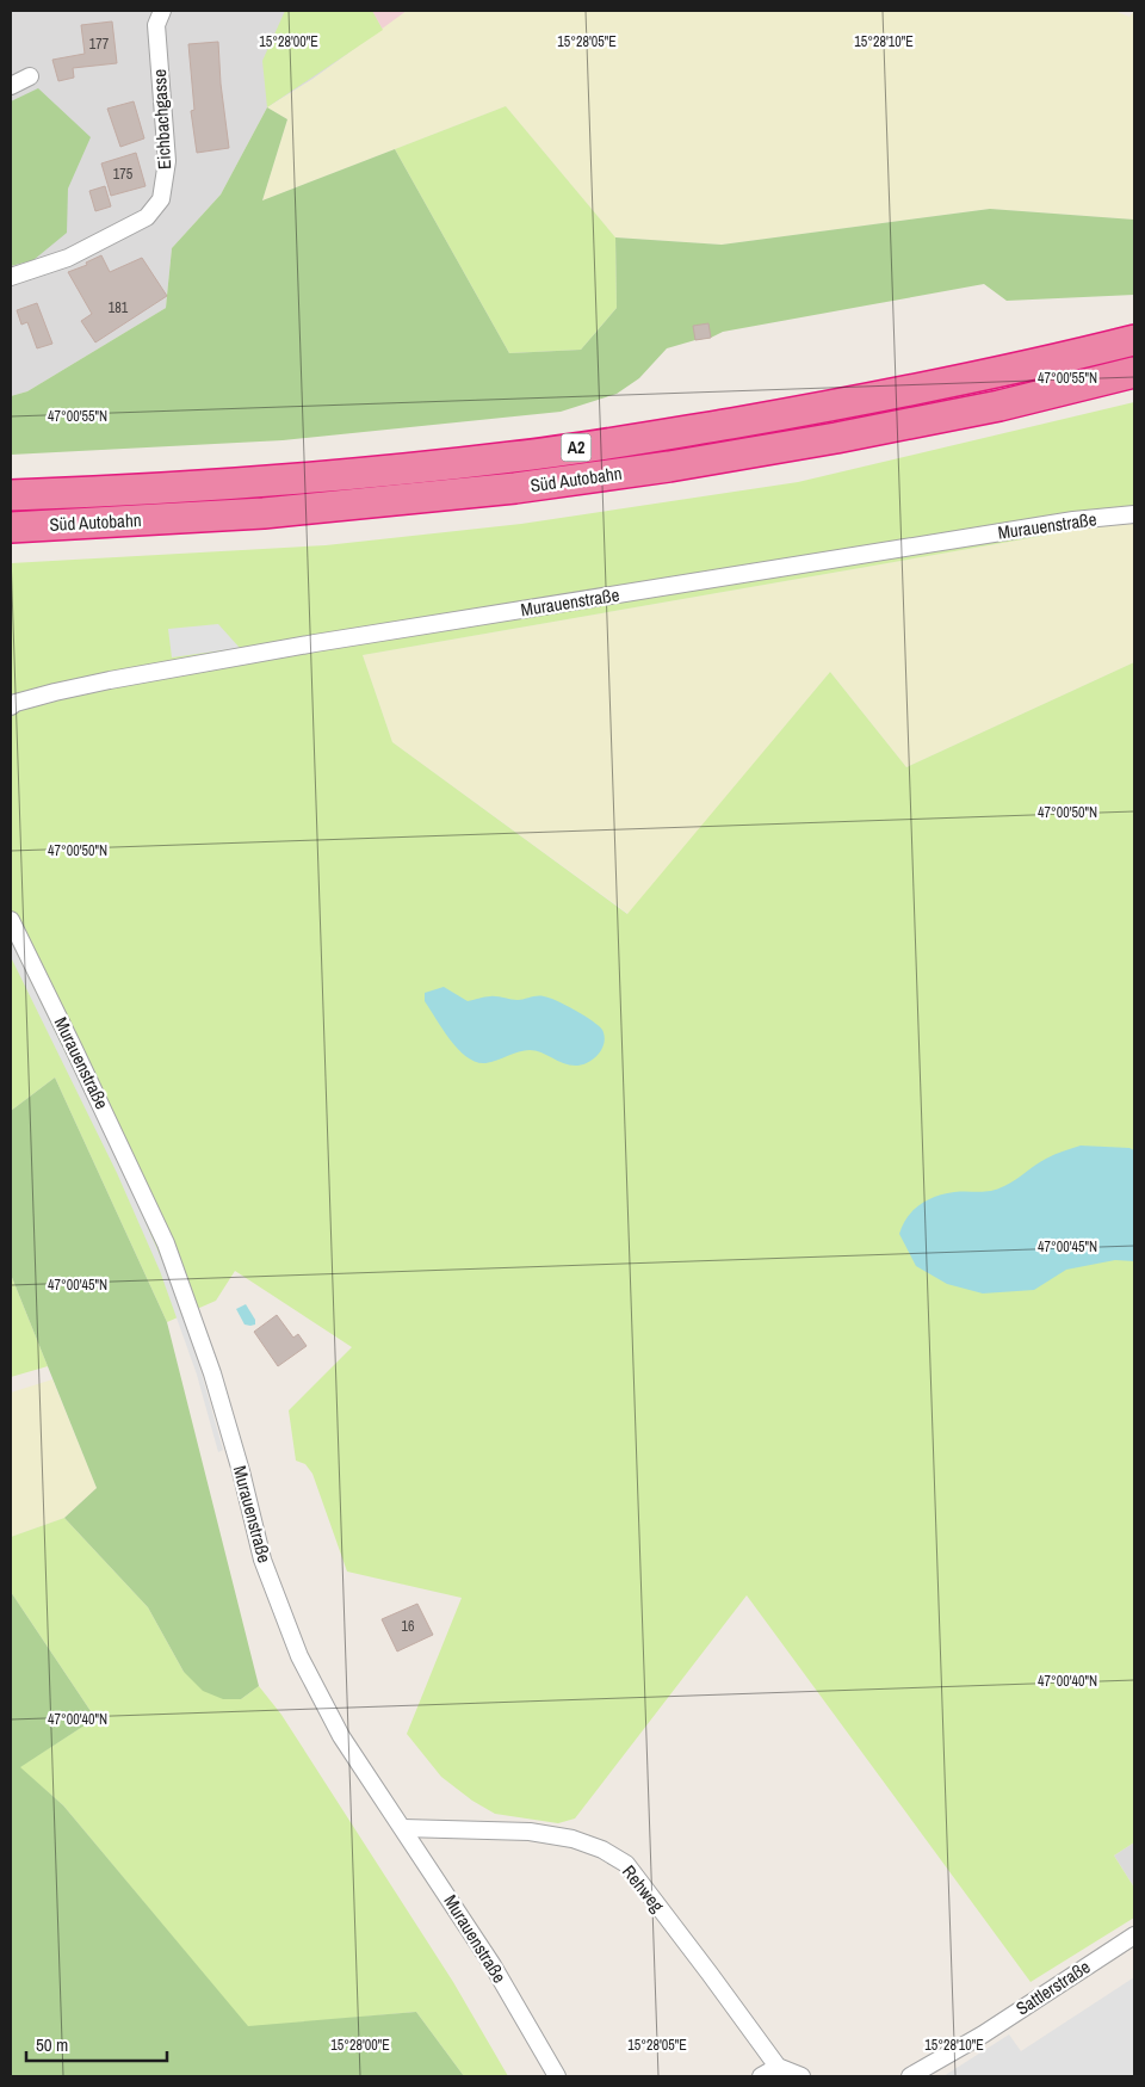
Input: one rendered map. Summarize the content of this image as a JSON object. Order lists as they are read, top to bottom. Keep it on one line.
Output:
{"streets":{"highway":["A2","Süd Autobahn"],"street":["Eichbachgasse","Murauenstraße","Rehweg","Sattlerstraße"]},"crossings":[["Murauenstraße","Rehweg"]],"house_numbers":["177","175","181","16"],"scale_bar":"50 m","coordinates":["15°28'00\"E","15°28'05\"E","15°28'10\"E","47°00'55\"N","47°00'50\"N","47°00'45\"N","47°00'40\"N"]}
